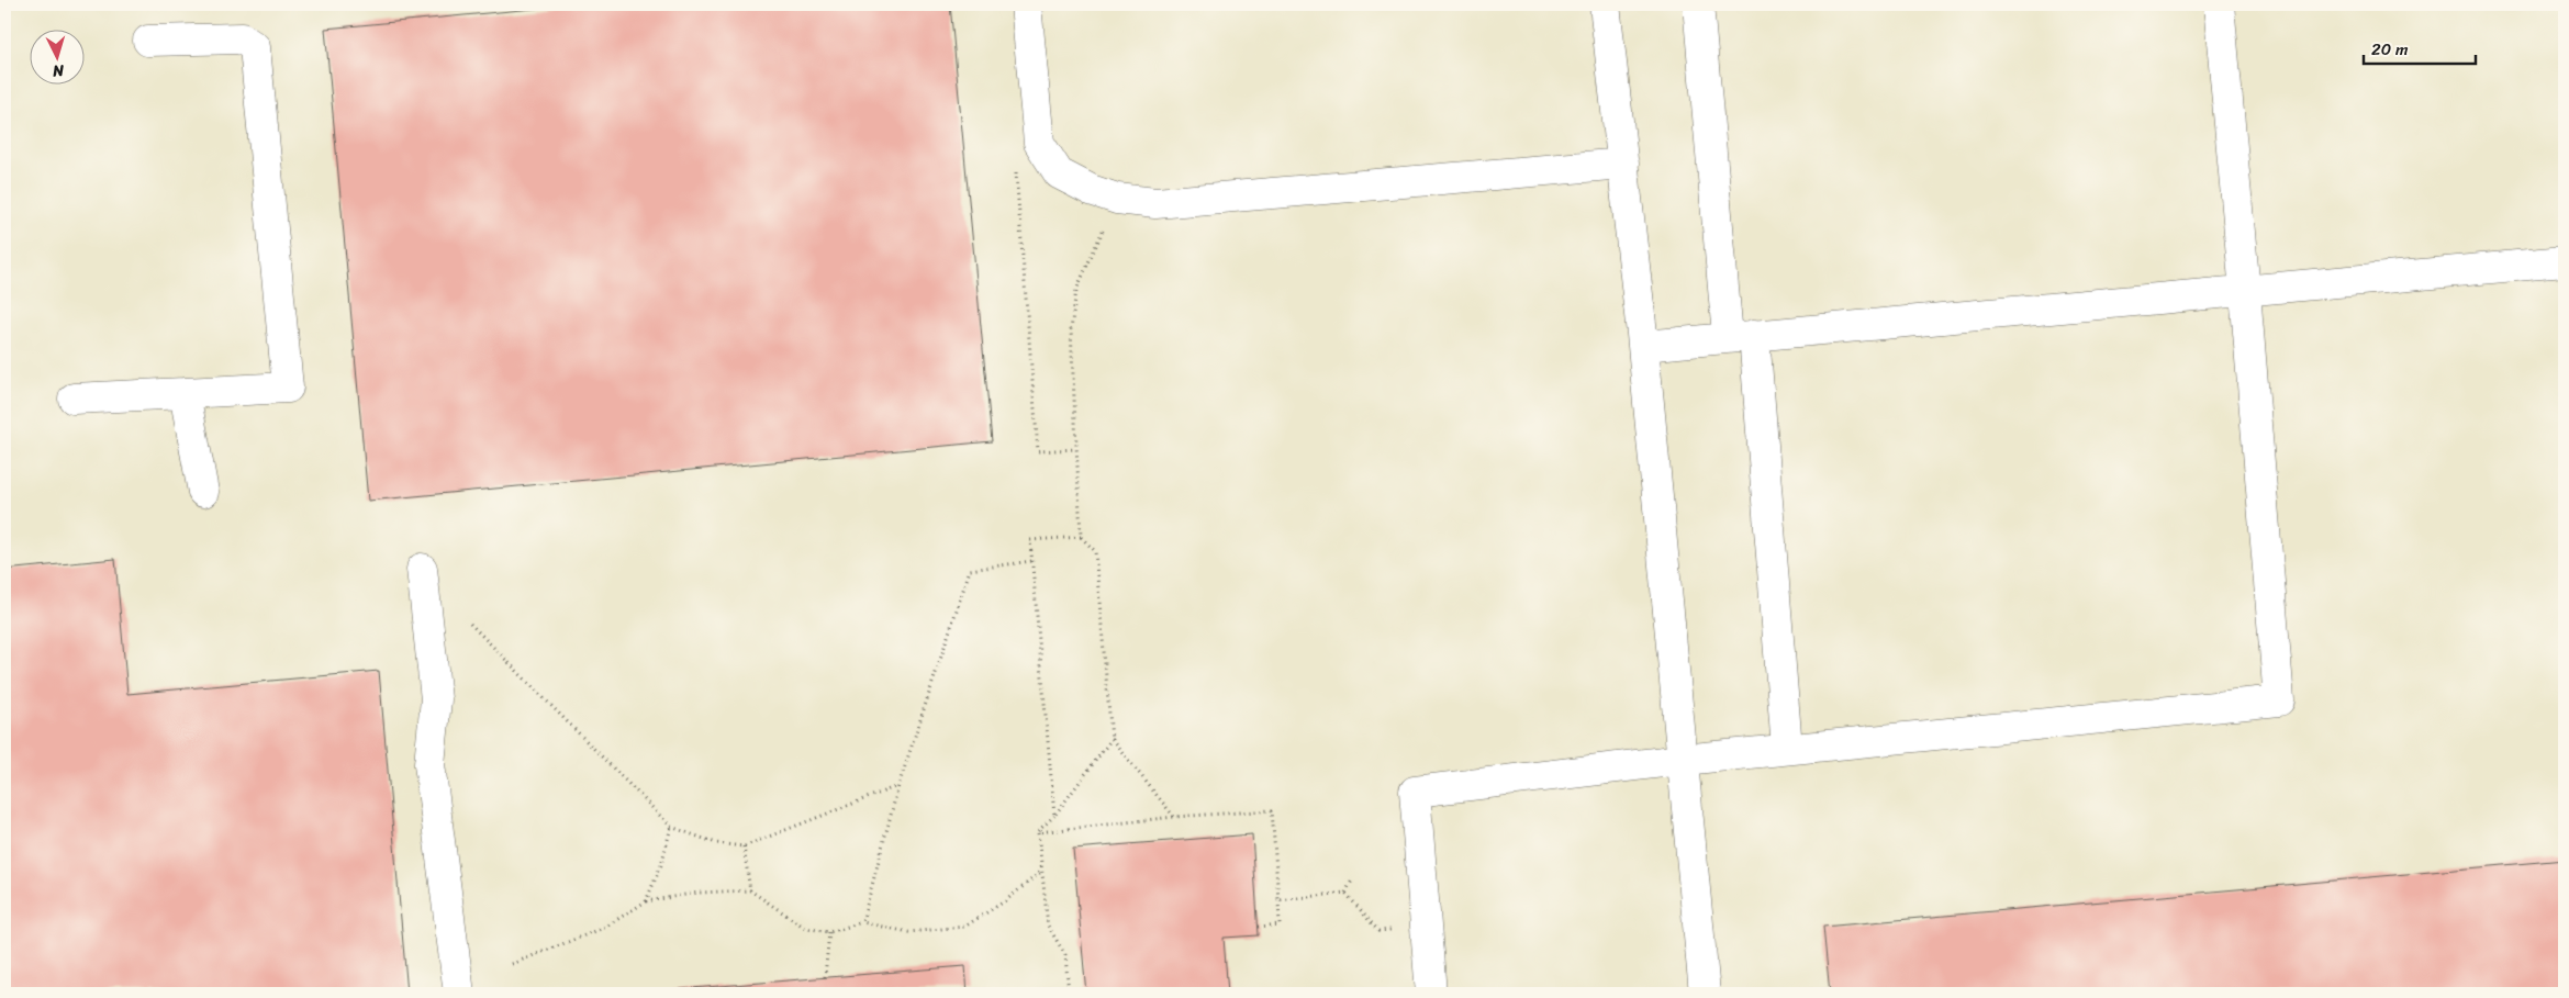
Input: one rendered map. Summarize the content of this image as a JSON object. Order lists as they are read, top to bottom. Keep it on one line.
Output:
{"scale_bar":"20 m","north":"bottom"}
